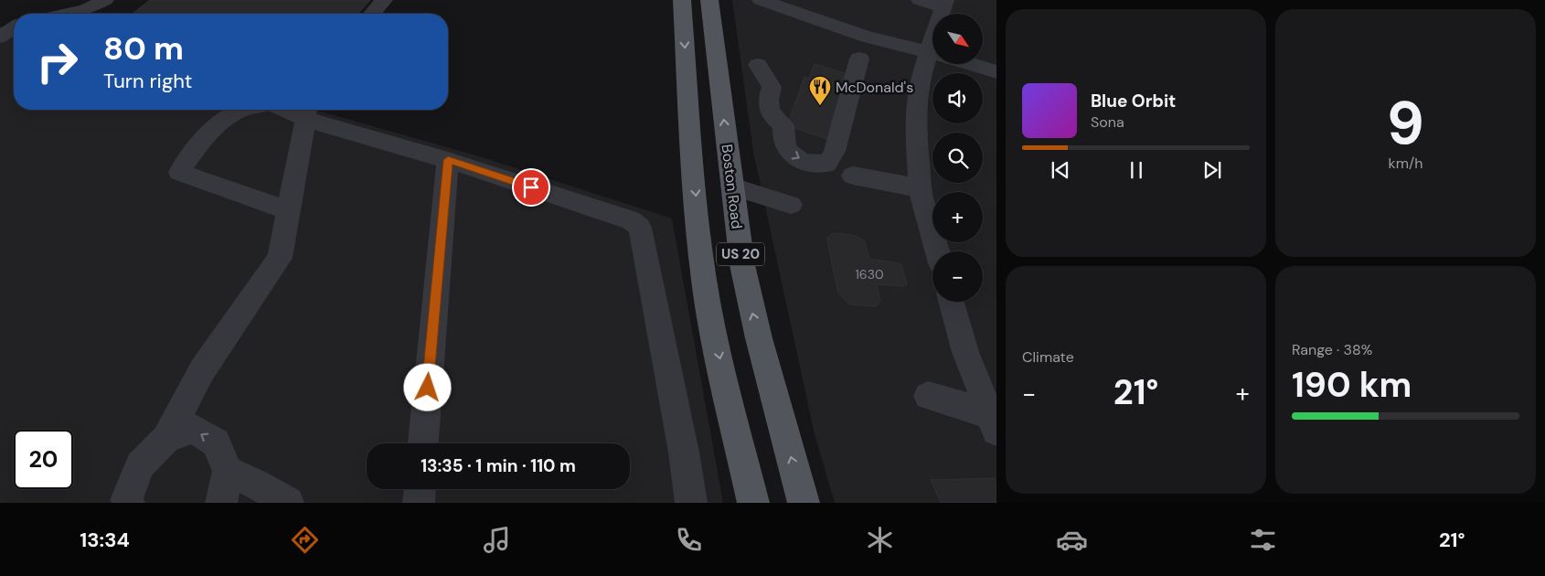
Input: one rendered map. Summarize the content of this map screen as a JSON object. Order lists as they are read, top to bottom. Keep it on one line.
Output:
{"streets":{"main road":["Boston Road","US 20"]},"places":{"restaurant":["McDonald's"]},"house_numbers":["1630"],"north":"bottom right","page":{"tile":[["9","km/h"],"Climate",["Range · 38%","190 km"]],"map_buttons":["+","−"],"turn":["80 m","Turn right"],"song":["Blue Orbit","Sona"],"heat":["−","21°","+"],"limit":"20","trip":"13:35 · 1 min · 110 m","tabs":["13:34","21°"]}}
